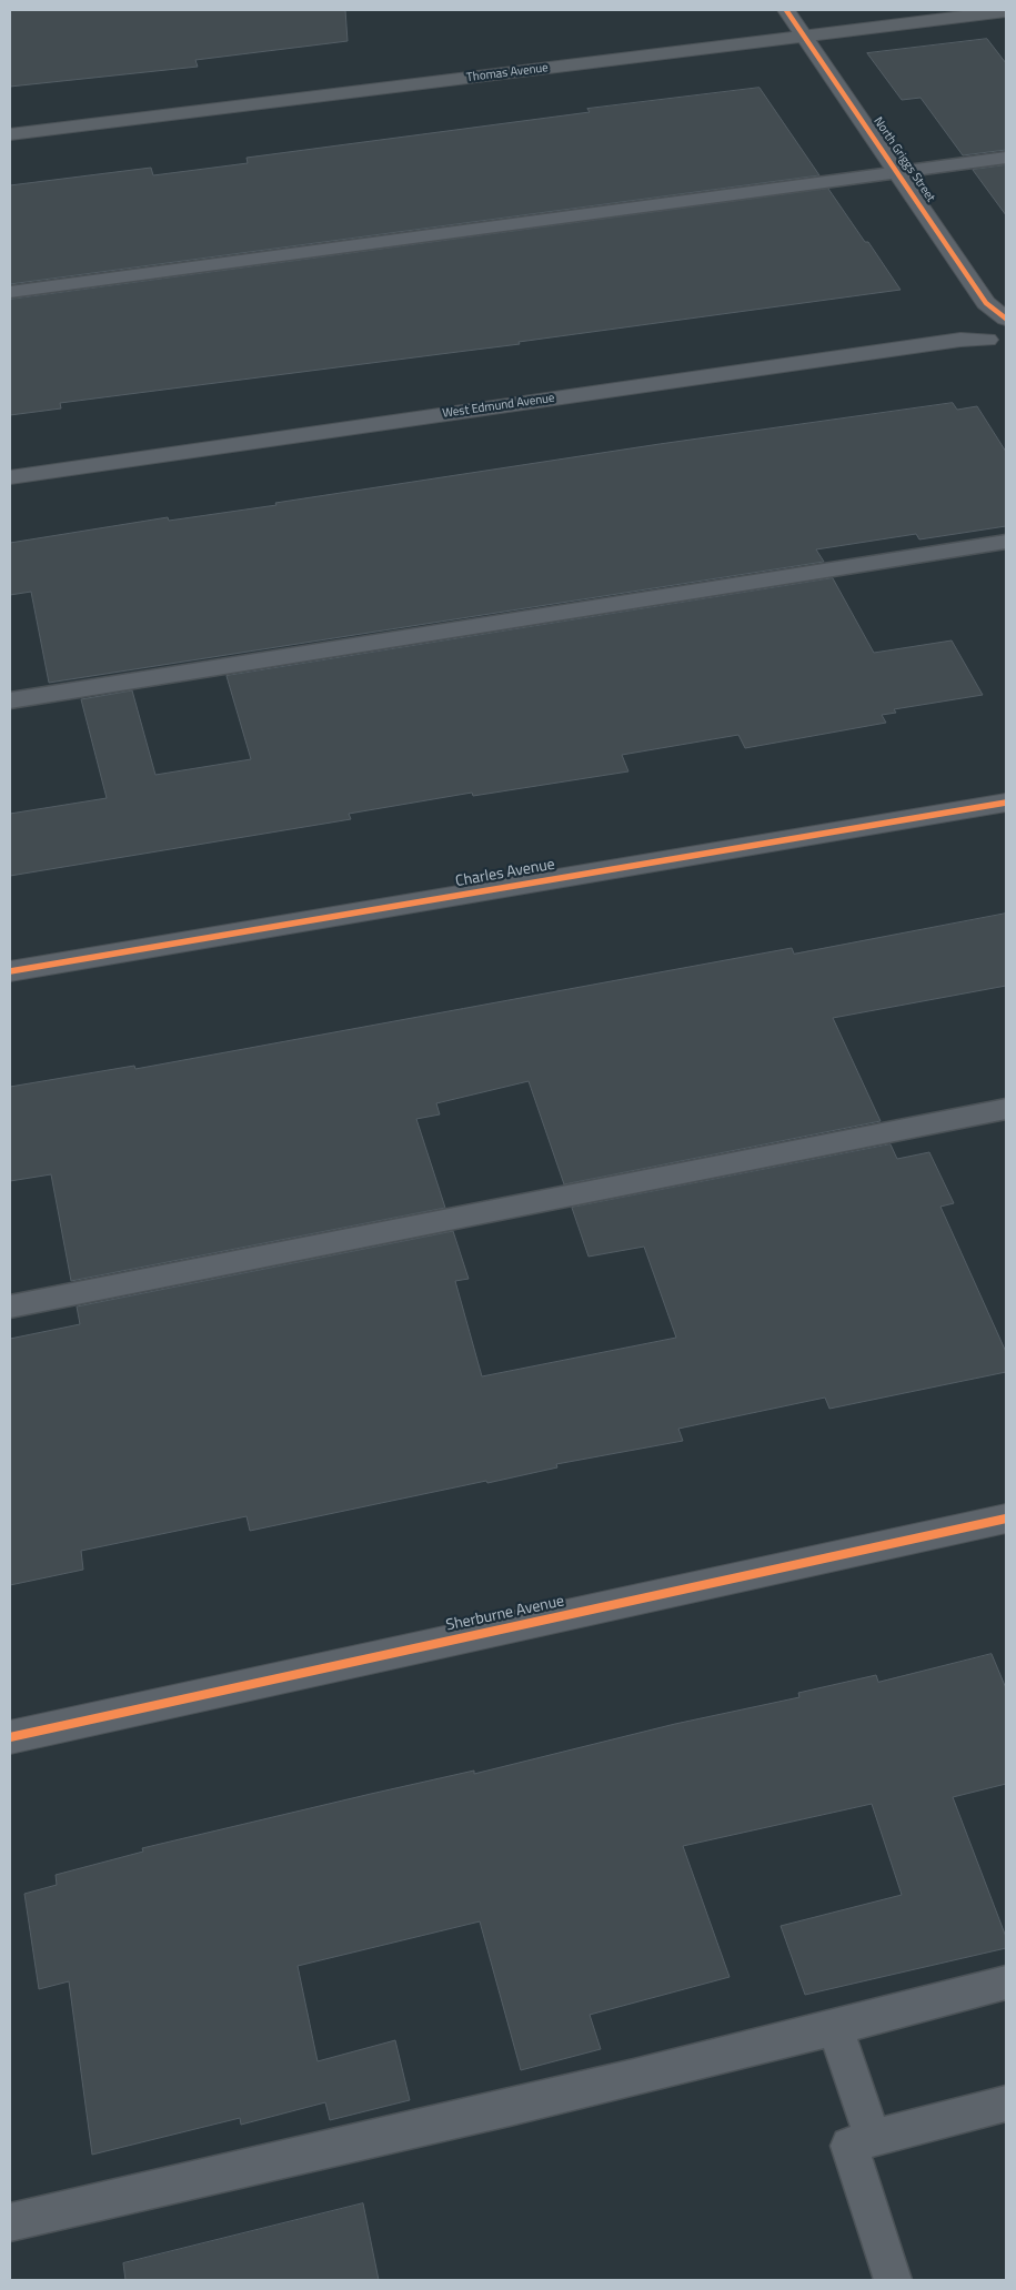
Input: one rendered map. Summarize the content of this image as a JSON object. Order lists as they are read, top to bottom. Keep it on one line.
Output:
{"streets":{"street":["Thomas Avenue","North Griggs Street","West Edmund Avenue","Charles Avenue","Sherburne Avenue"]},"crossings":[["Thomas Avenue","North Griggs Street"]]}
